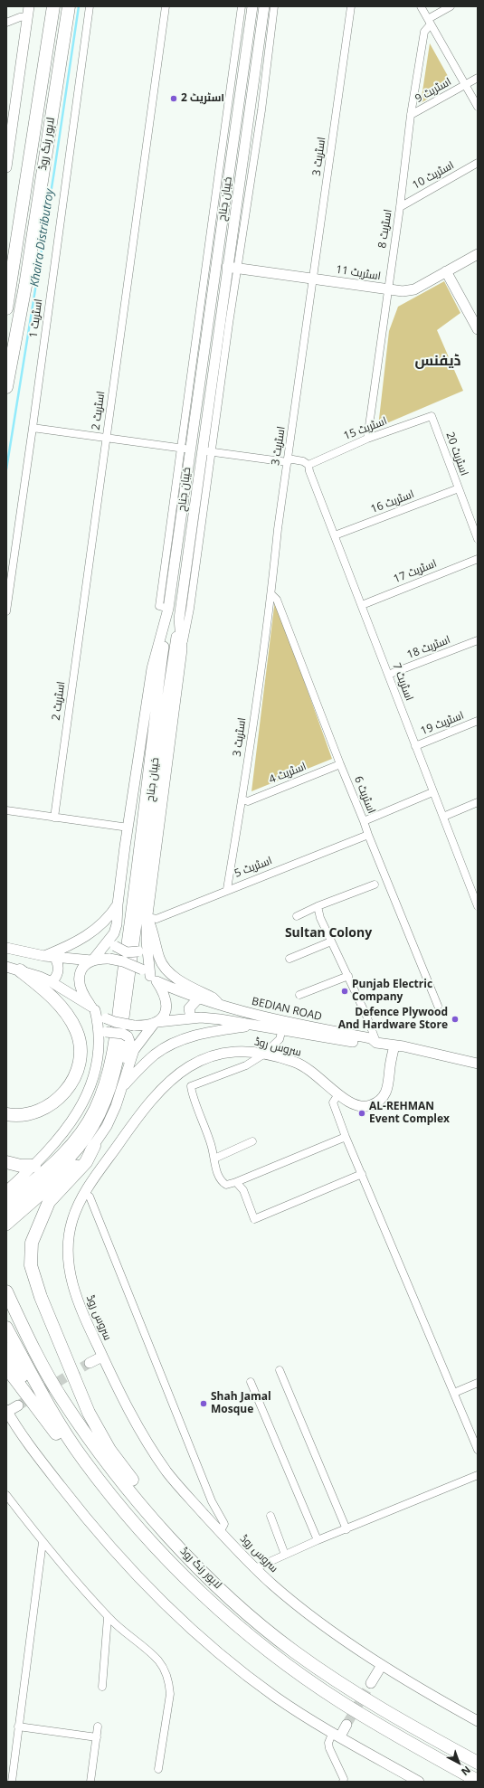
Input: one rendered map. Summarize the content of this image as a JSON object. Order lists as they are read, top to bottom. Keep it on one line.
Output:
{"streets":{"highway":["لاہور رنگ روڈ"],"main road":["خیبان جناح","اسٹریٹ 11","BEDIAN ROAD","سروس روڈ"],"street":["اسٹریٹ 9","اسٹریٹ 3","اسٹریٹ 10","اسٹریٹ 8","اسٹریٹ 1","اسٹریٹ 2","اسٹریٹ 15","اسٹریٹ 20","اسٹریٹ 16","اسٹریٹ 17","اسٹریٹ 18","اسٹریٹ 7","اسٹریٹ 19","اسٹریٹ 4","اسٹریٹ 6","اسٹریٹ 5"]},"crossings":[["اسٹریٹ 9","اسٹریٹ 8"],["اسٹریٹ 3","اسٹریٹ 11"],["اسٹریٹ 3","اسٹریٹ 4"],["اسٹریٹ 3","اسٹریٹ 6"],["اسٹریٹ 3","اسٹریٹ 5"],["اسٹریٹ 10","اسٹریٹ 8"],["خیبان جناح","اسٹریٹ 11"],["خیبان جناح","اسٹریٹ 5"],["خیبان جناح","BEDIAN ROAD"],["اسٹریٹ 8","اسٹریٹ 11"],["اسٹریٹ 8","اسٹریٹ 15"],["اسٹریٹ 15","اسٹریٹ 20"],["اسٹریٹ 15","اسٹریٹ 7"],["اسٹریٹ 20","اسٹریٹ 16"],["اسٹریٹ 16","اسٹریٹ 7"],["اسٹریٹ 17","اسٹریٹ 7"],["اسٹریٹ 18","اسٹریٹ 7"],["اسٹریٹ 7","اسٹریٹ 19"],["اسٹریٹ 4","اسٹریٹ 6"],["اسٹریٹ 6","اسٹریٹ 5"],["BEDIAN ROAD","سروس روڈ"]],"districts":["ڈیفنس","Sultan Colony"],"water":["Khaira Distributroy"],"places":["اسٹریٹ 2","Punjab Electric Company","Defence Plywood And Hardware Store","AL-REHMAN Event Complex","Shah Jamal Mosque"],"north":"bottom right"}
